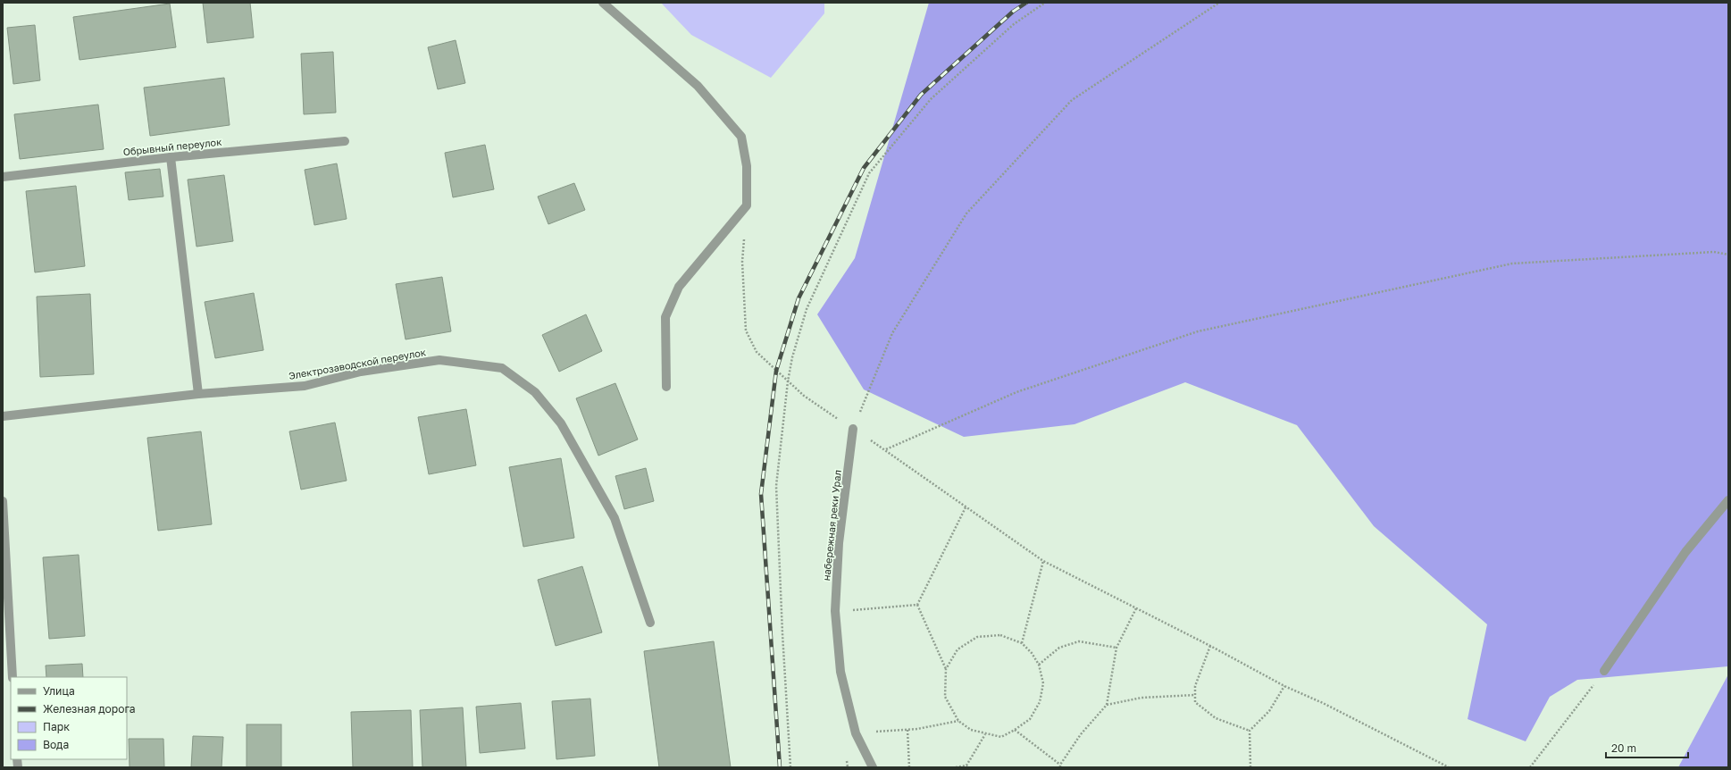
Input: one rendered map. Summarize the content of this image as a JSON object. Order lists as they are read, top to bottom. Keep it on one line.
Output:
{"streets":{"street":["Обрывный переулок","Электрозаводской переулок","набережная реки Урал"]},"legend":["Улица","Железная дорога","Парк","Вода"],"scale_bar":"20 m"}
